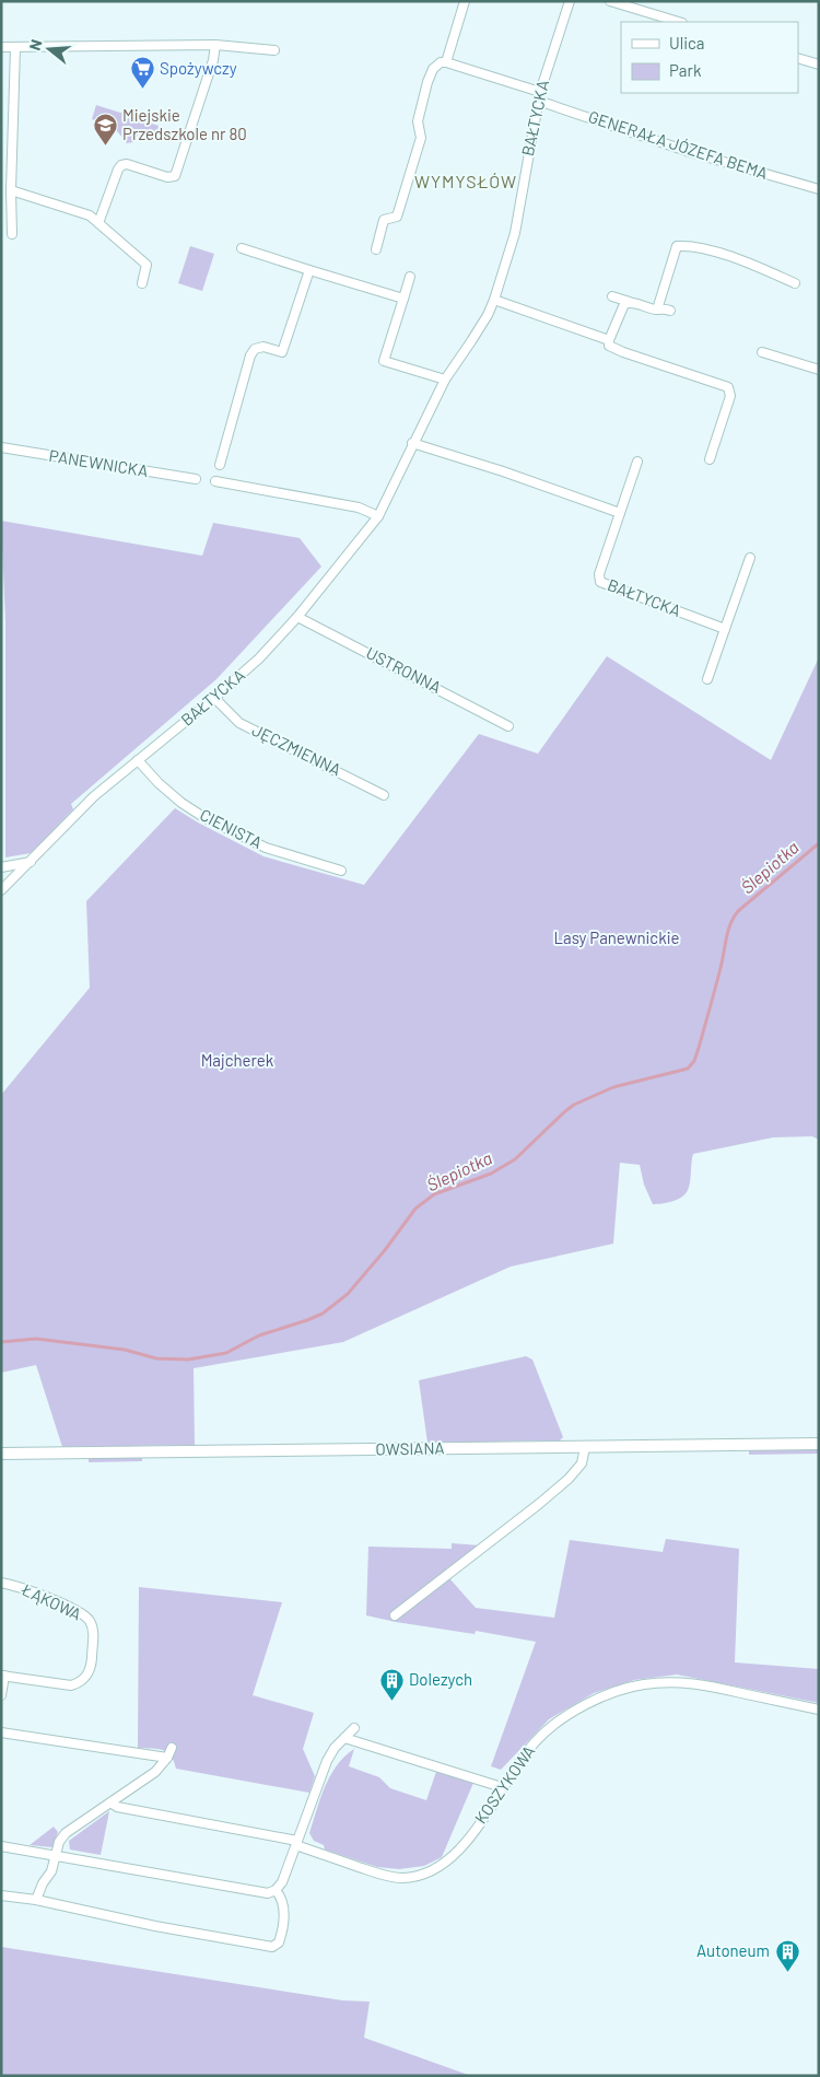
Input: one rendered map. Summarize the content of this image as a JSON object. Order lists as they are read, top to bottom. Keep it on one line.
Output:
{"streets":{"street":["BAŁTYCKA","GENERAŁA JÓZEFA BEMA","PANEWNICKA","USTRONNA","JĘCZMIENNA","CIENISTA","OWSIANA","ŁĄKOWA","KOSZYKOWA"]},"crossings":[["BAŁTYCKA","GENERAŁA JÓZEFA BEMA"],["BAŁTYCKA","USTRONNA"],["BAŁTYCKA","JĘCZMIENNA"],["BAŁTYCKA","CIENISTA"]],"districts":["WYMYSŁÓW"],"water":["Ślepiotka"],"parks":["Lasy Panewnickie","Majcherek"],"places":{"supermarket":["Spożywczy"],"school or university":["Miejskie Przedszkole nr 80"],"building":["Dolezych","Autoneum"]},"legend":["Ulica","Park"],"north":"left"}
